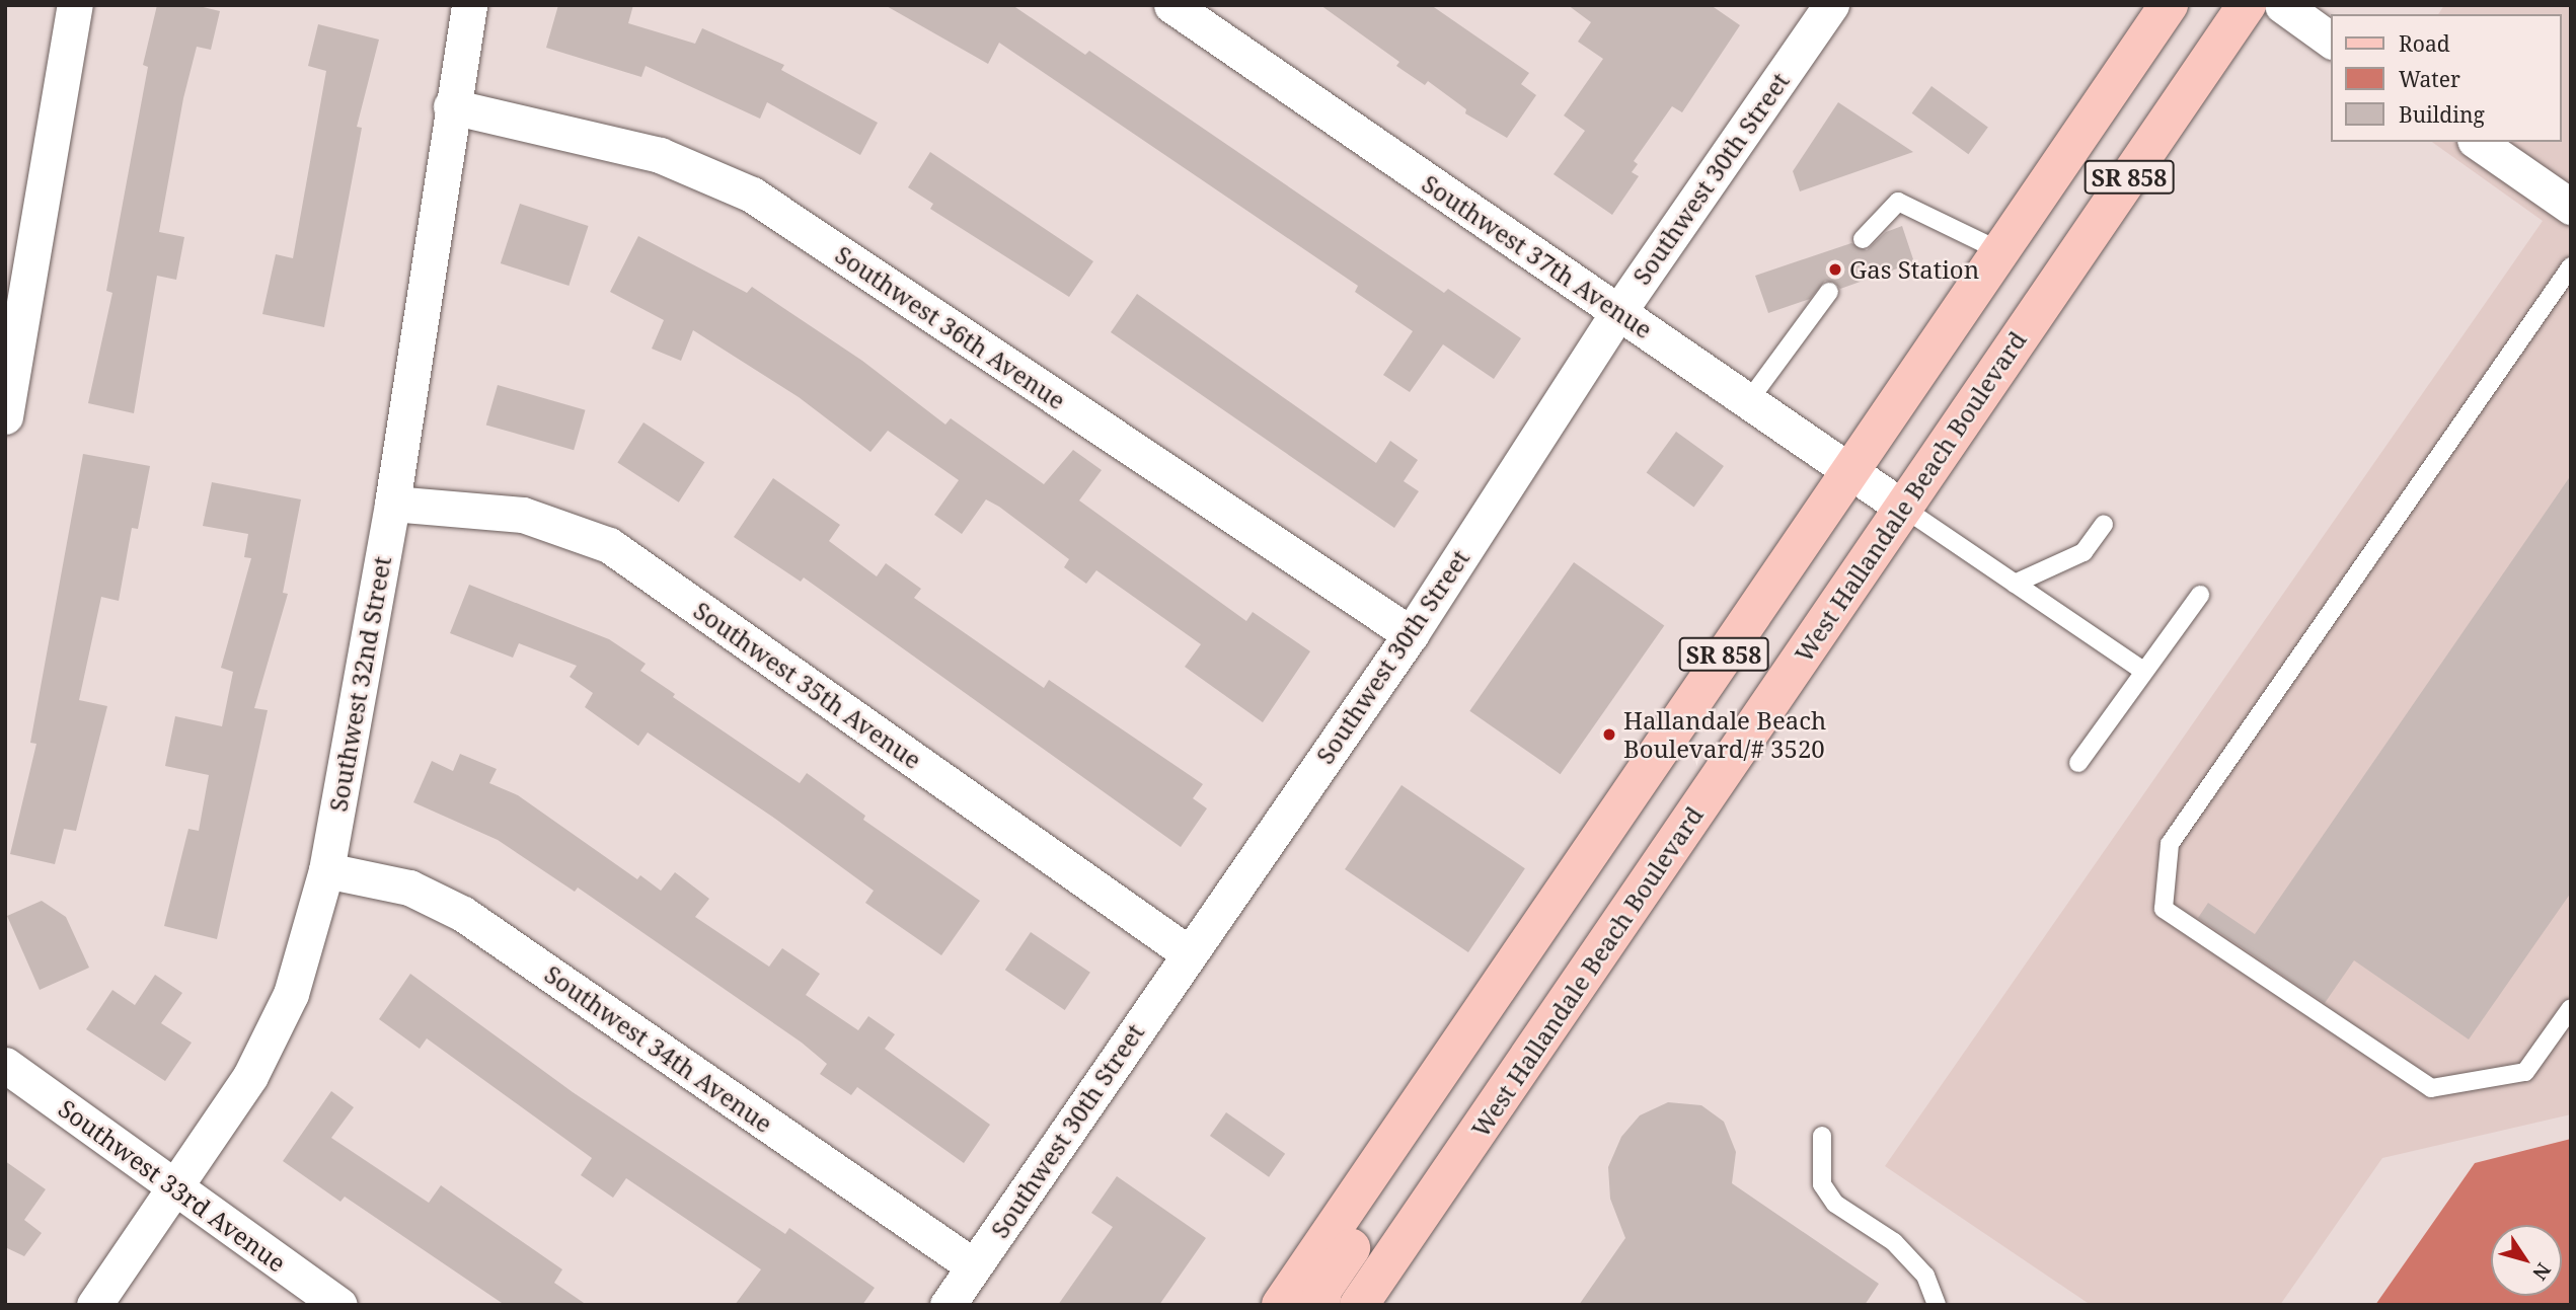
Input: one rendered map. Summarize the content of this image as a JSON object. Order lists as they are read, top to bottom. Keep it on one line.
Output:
{"streets":{"main road":["SR 858","West Hallandale Beach Boulevard"],"street":["Southwest 30th Street","Southwest 37th Avenue","Southwest 36th Avenue","Southwest 32nd Street","Southwest 35th Avenue","Southwest 34th Avenue","Southwest 33rd Avenue"]},"crossings":[["SR 858","Southwest 37th Avenue"],["Southwest 30th Street","Southwest 37th Avenue"],["Southwest 30th Street","Southwest 36th Avenue"],["Southwest 30th Street","Southwest 35th Avenue"],["Southwest 30th Street","Southwest 34th Avenue"],["Southwest 37th Avenue","West Hallandale Beach Boulevard"],["Southwest 36th Avenue","Southwest 32nd Street"],["Southwest 32nd Street","Southwest 35th Avenue"],["Southwest 32nd Street","Southwest 34th Avenue"],["Southwest 32nd Street","Southwest 33rd Avenue"]],"places":["Gas Station","Hallandale Beach Boulevard/# 3520"],"legend":["Road","Water","Building"],"north":"bottom right"}
